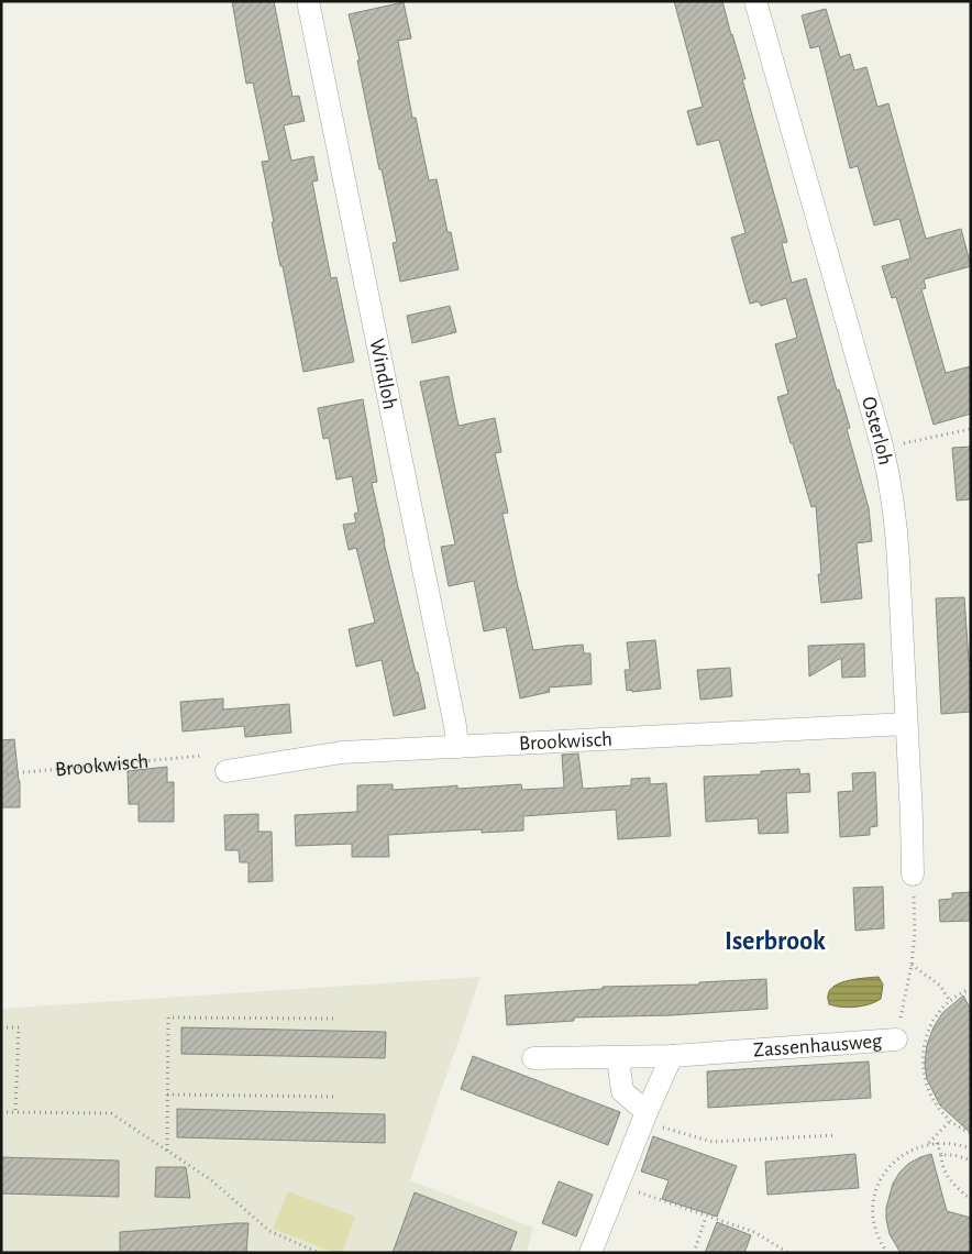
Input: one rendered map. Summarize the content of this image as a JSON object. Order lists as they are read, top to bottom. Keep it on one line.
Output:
{"streets":{"street":["Windloh","Osterloh","Brookwisch","Zassenhausweg"]},"crossings":[["Windloh","Brookwisch"],["Osterloh","Brookwisch"],["Osterloh","Zassenhausweg"]],"districts":["Iserbrook"]}
